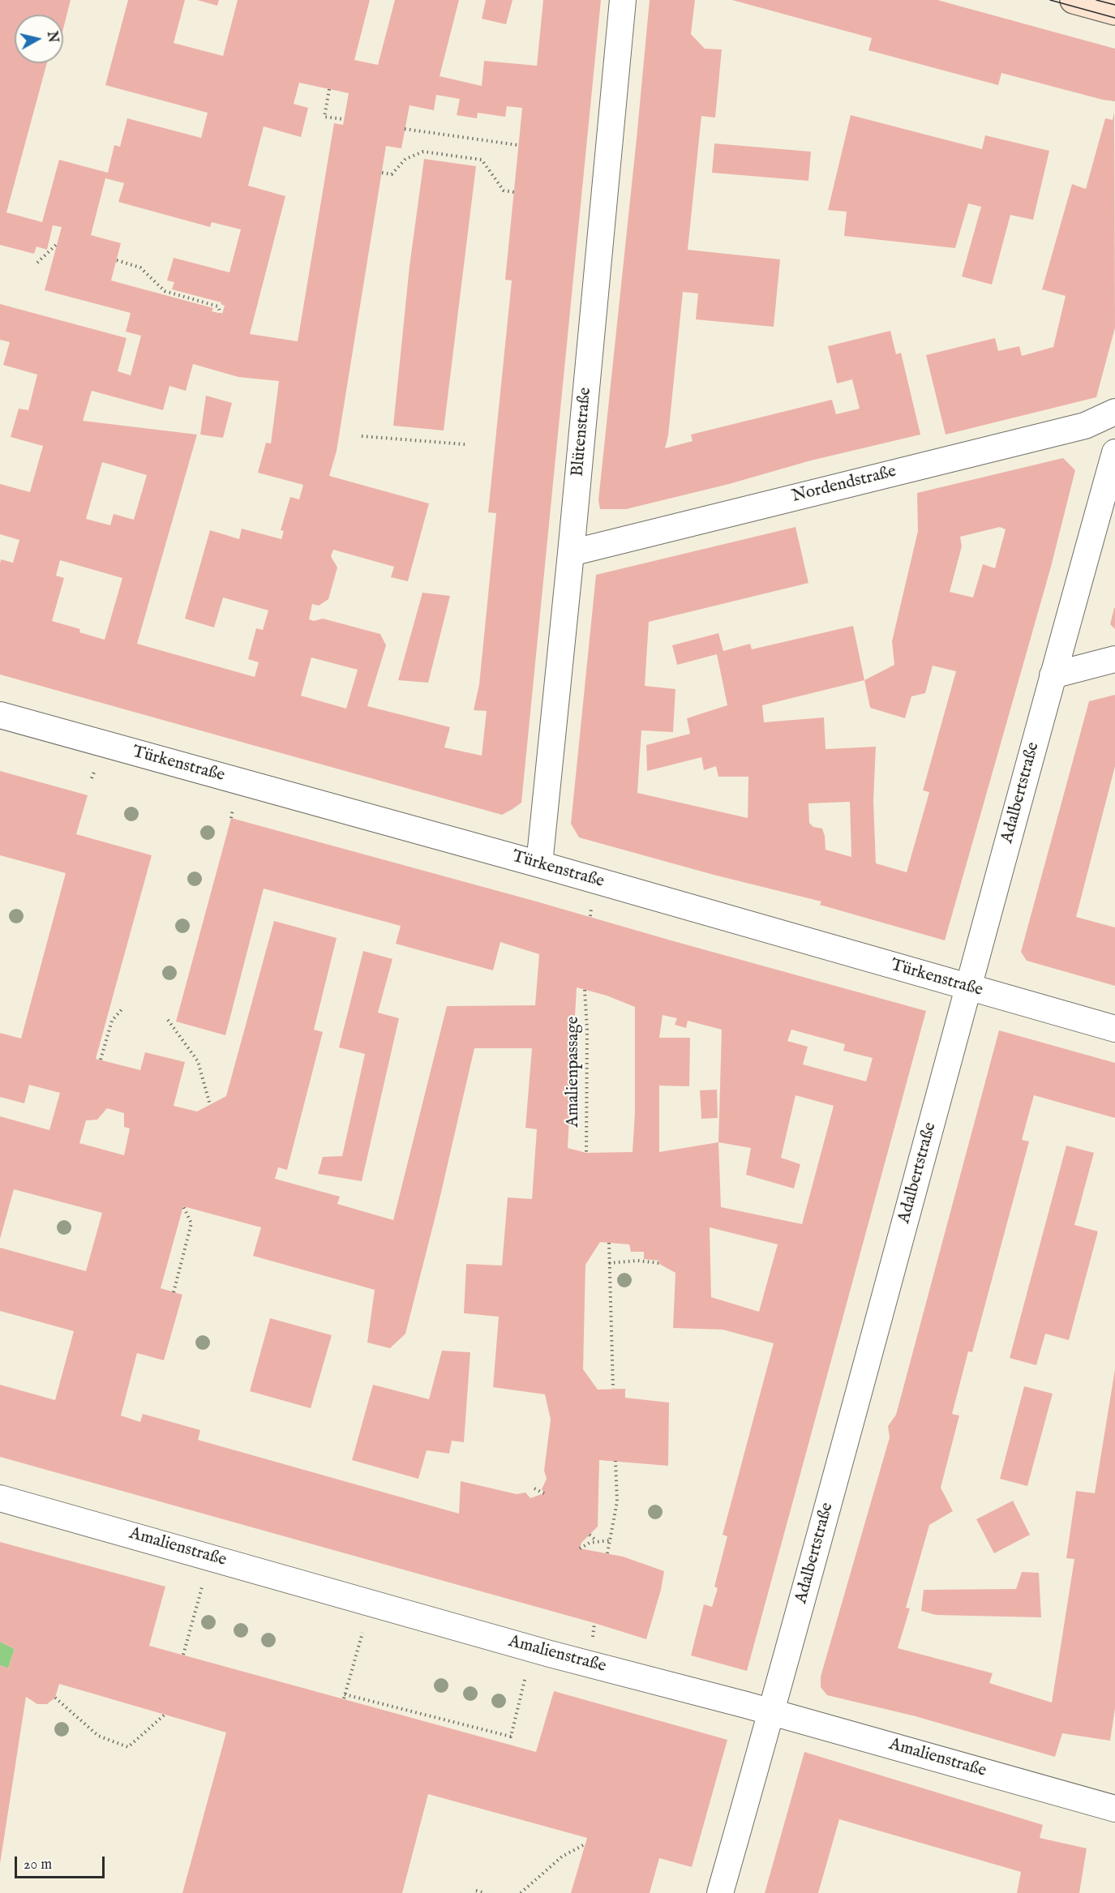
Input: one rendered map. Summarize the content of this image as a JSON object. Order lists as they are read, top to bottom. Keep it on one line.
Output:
{"streets":{"street":["Blütenstraße","Nordendstraße","Türkenstraße","Adalbertstraße","Amalienstraße"],"path":["Amalienpassage"]},"crossings":[["Blütenstraße","Nordendstraße"],["Blütenstraße","Türkenstraße"],["Türkenstraße","Adalbertstraße"],["Adalbertstraße","Amalienstraße"]],"scale_bar":"20 m","north":"right"}
